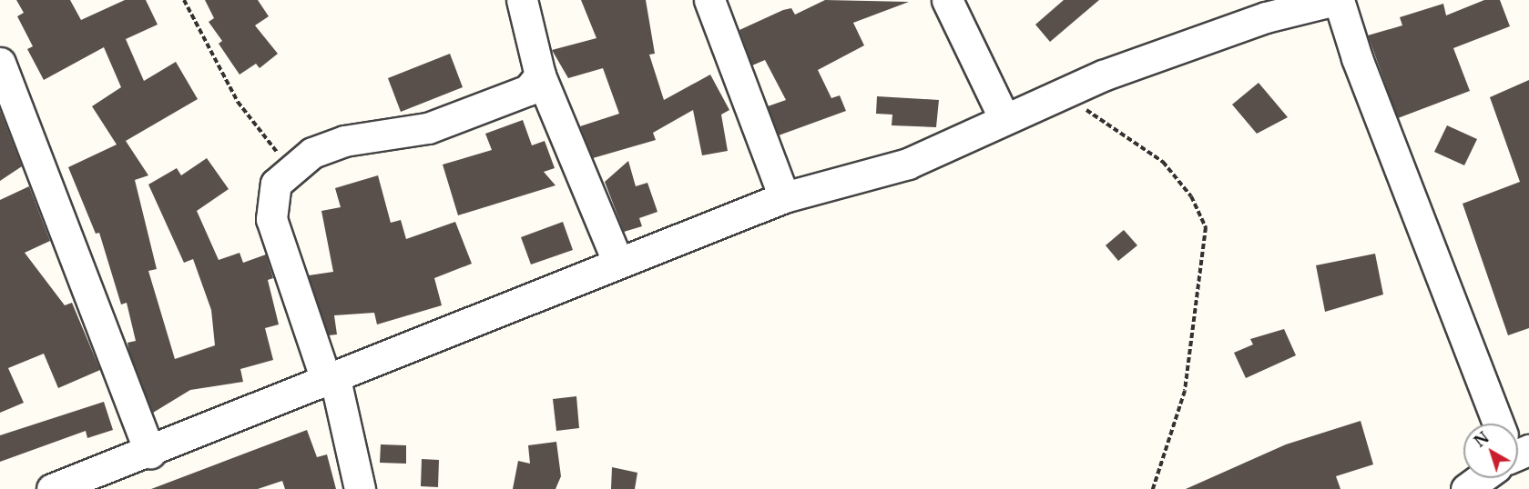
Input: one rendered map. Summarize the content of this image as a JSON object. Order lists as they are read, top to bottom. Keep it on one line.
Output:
{"north":"top left"}
